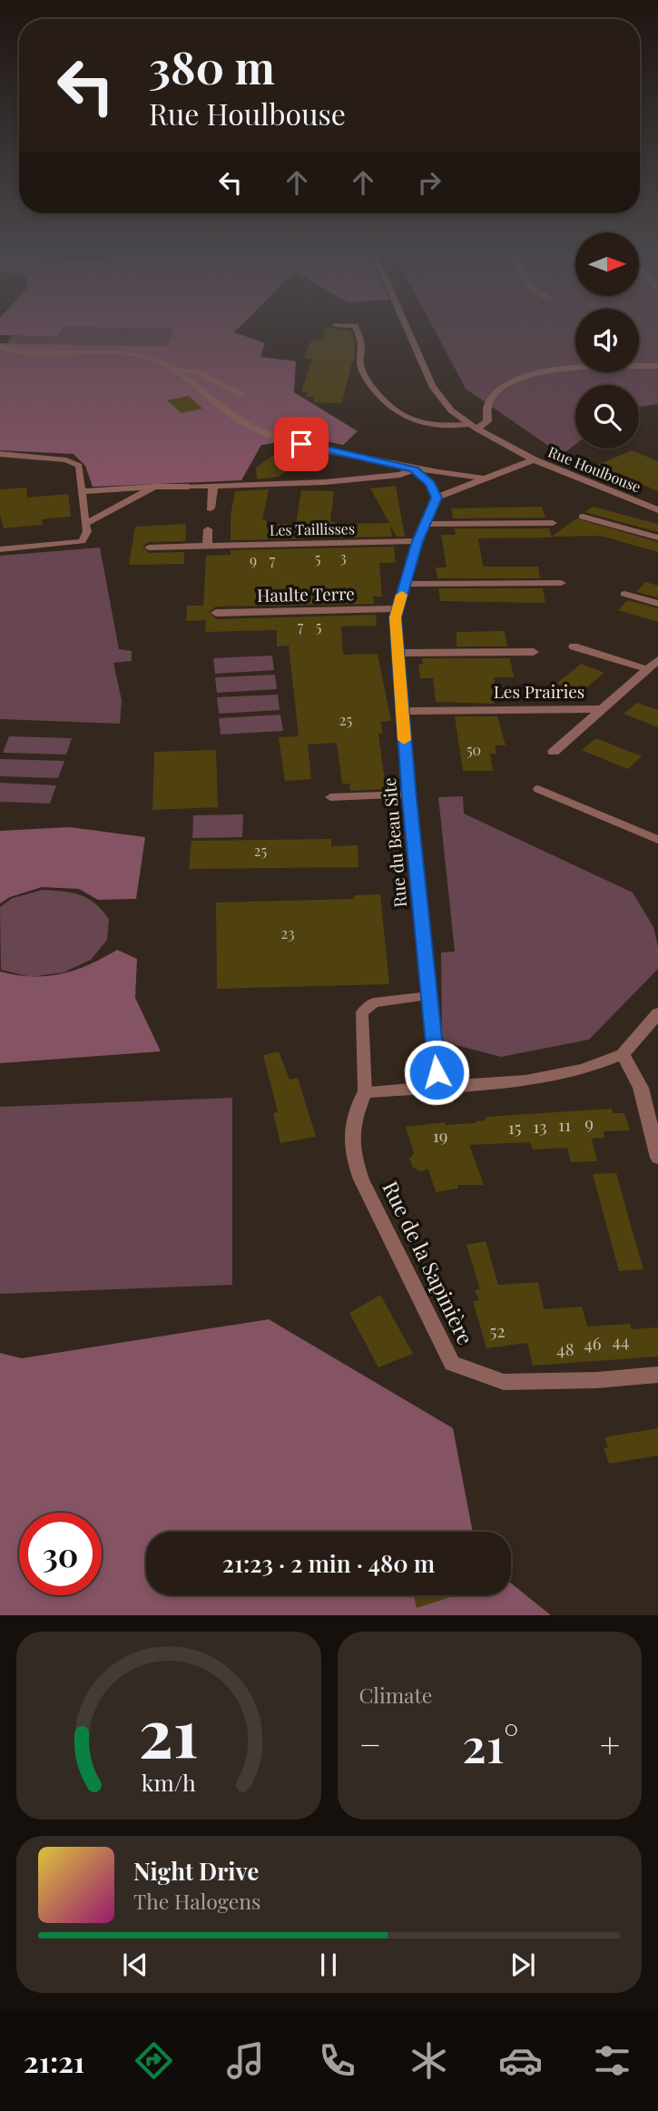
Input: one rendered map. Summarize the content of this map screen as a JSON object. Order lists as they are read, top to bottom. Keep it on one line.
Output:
{"streets":{"street":["Rue Houlbouse","Les Taillisses","Haulte Terre","Les Prairies","Rue du Beau Site","Rue de la Sapinière"]},"crossings":[["Les Taillisses","Rue du Beau Site"],["Haulte Terre","Rue du Beau Site"],["Les Prairies","Rue du Beau Site"]],"house_numbers":["3","5","9","7","7","5","25","50","25","23","9","11","13","15","19","52","44","46","48"],"north":"right","page":{"turn":["380 m","Rue Houlbouse"],"limit":"30","trip":"21:23 · 2 min · 480 m","tile":"Climate","heat":["−","21°","+"],"song":["Night Drive","The Halogens"],"tabs":"21:21","gauge":["21","km/h"]}}
